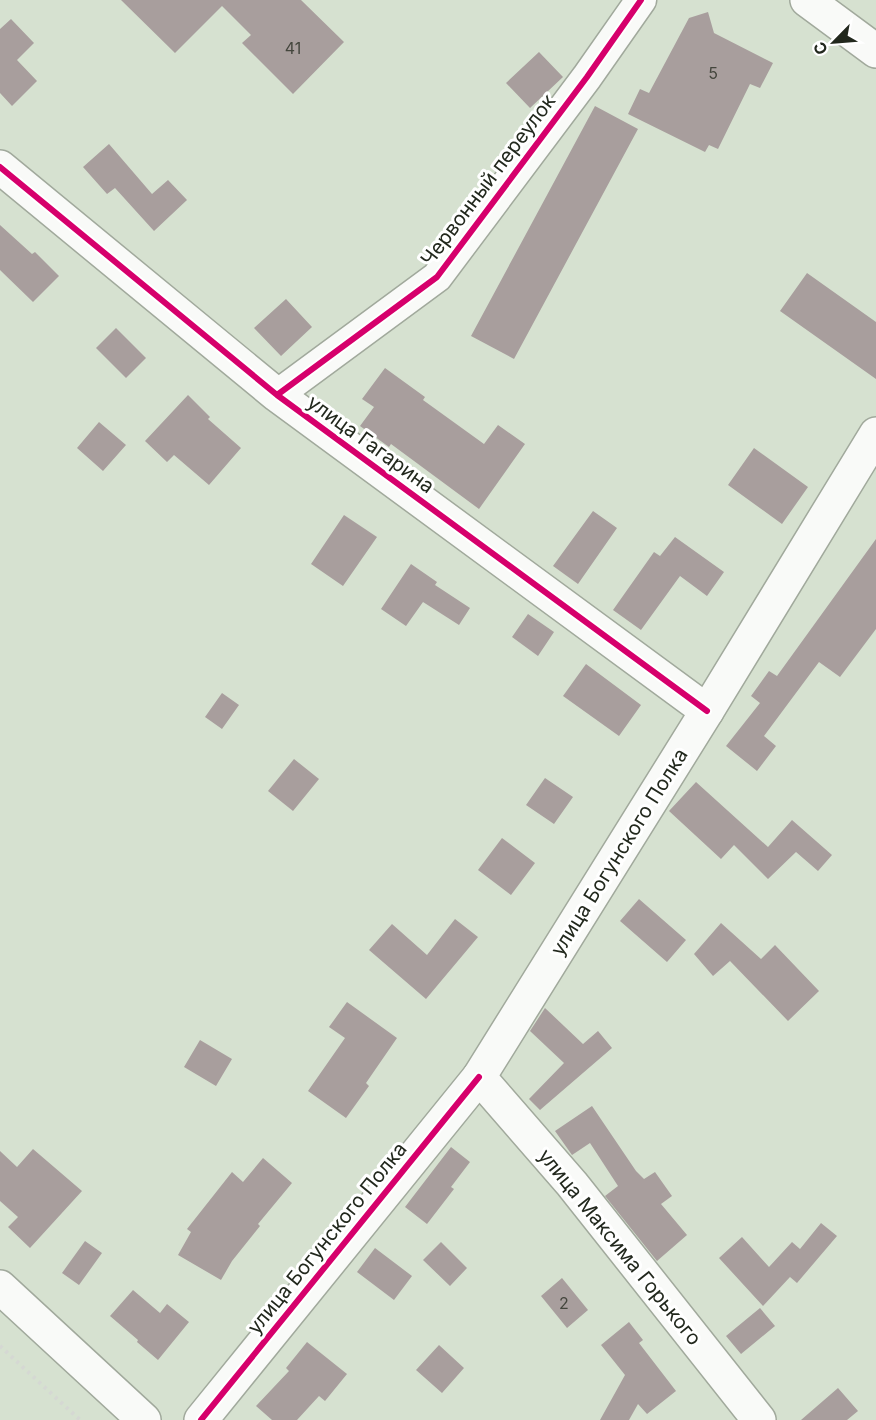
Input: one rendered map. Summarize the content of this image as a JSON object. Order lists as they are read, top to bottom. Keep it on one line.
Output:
{"streets":{"street":["Червонный переулок","улица Гагарина","улица Богунского Полка","улица Максима Горького"]},"crossings":[["Червонный переулок","улица Гагарина"],["улица Гагарина","улица Богунского Полка"],["улица Богунского Полка","улица Максима Горького"]],"house_numbers":["41","5","2"],"north":"bottom left"}
